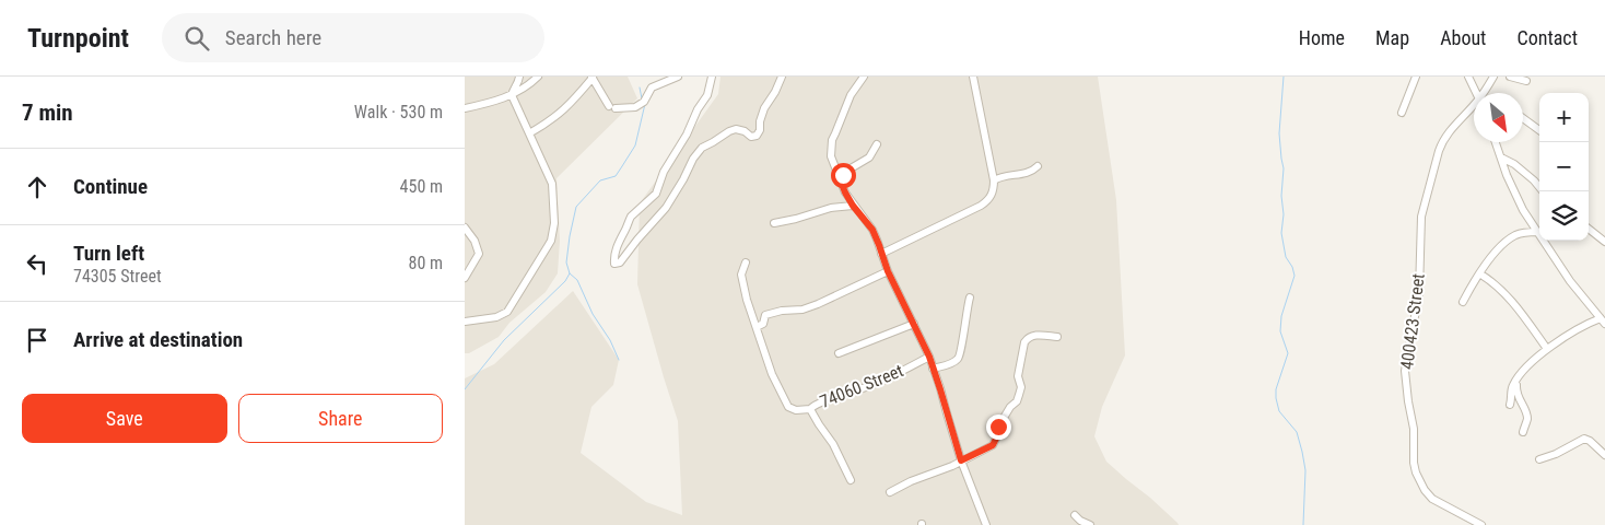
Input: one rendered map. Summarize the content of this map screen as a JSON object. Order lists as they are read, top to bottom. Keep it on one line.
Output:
{"streets":{"street":["400423 Street","74060 Street"]},"north":"bottom right","page":{"header":"Turnpoint","search":"Search here","nav":["Home","Map","About","Contact"],"heading":["7 min","Walk · 530 m"],"map_buttons":["+","−"],"list":[["Continue","450 m"],["Turn left","74305 Street","80 m"],"Arrive at destination"],"buttons":["Save","Share"]}}
